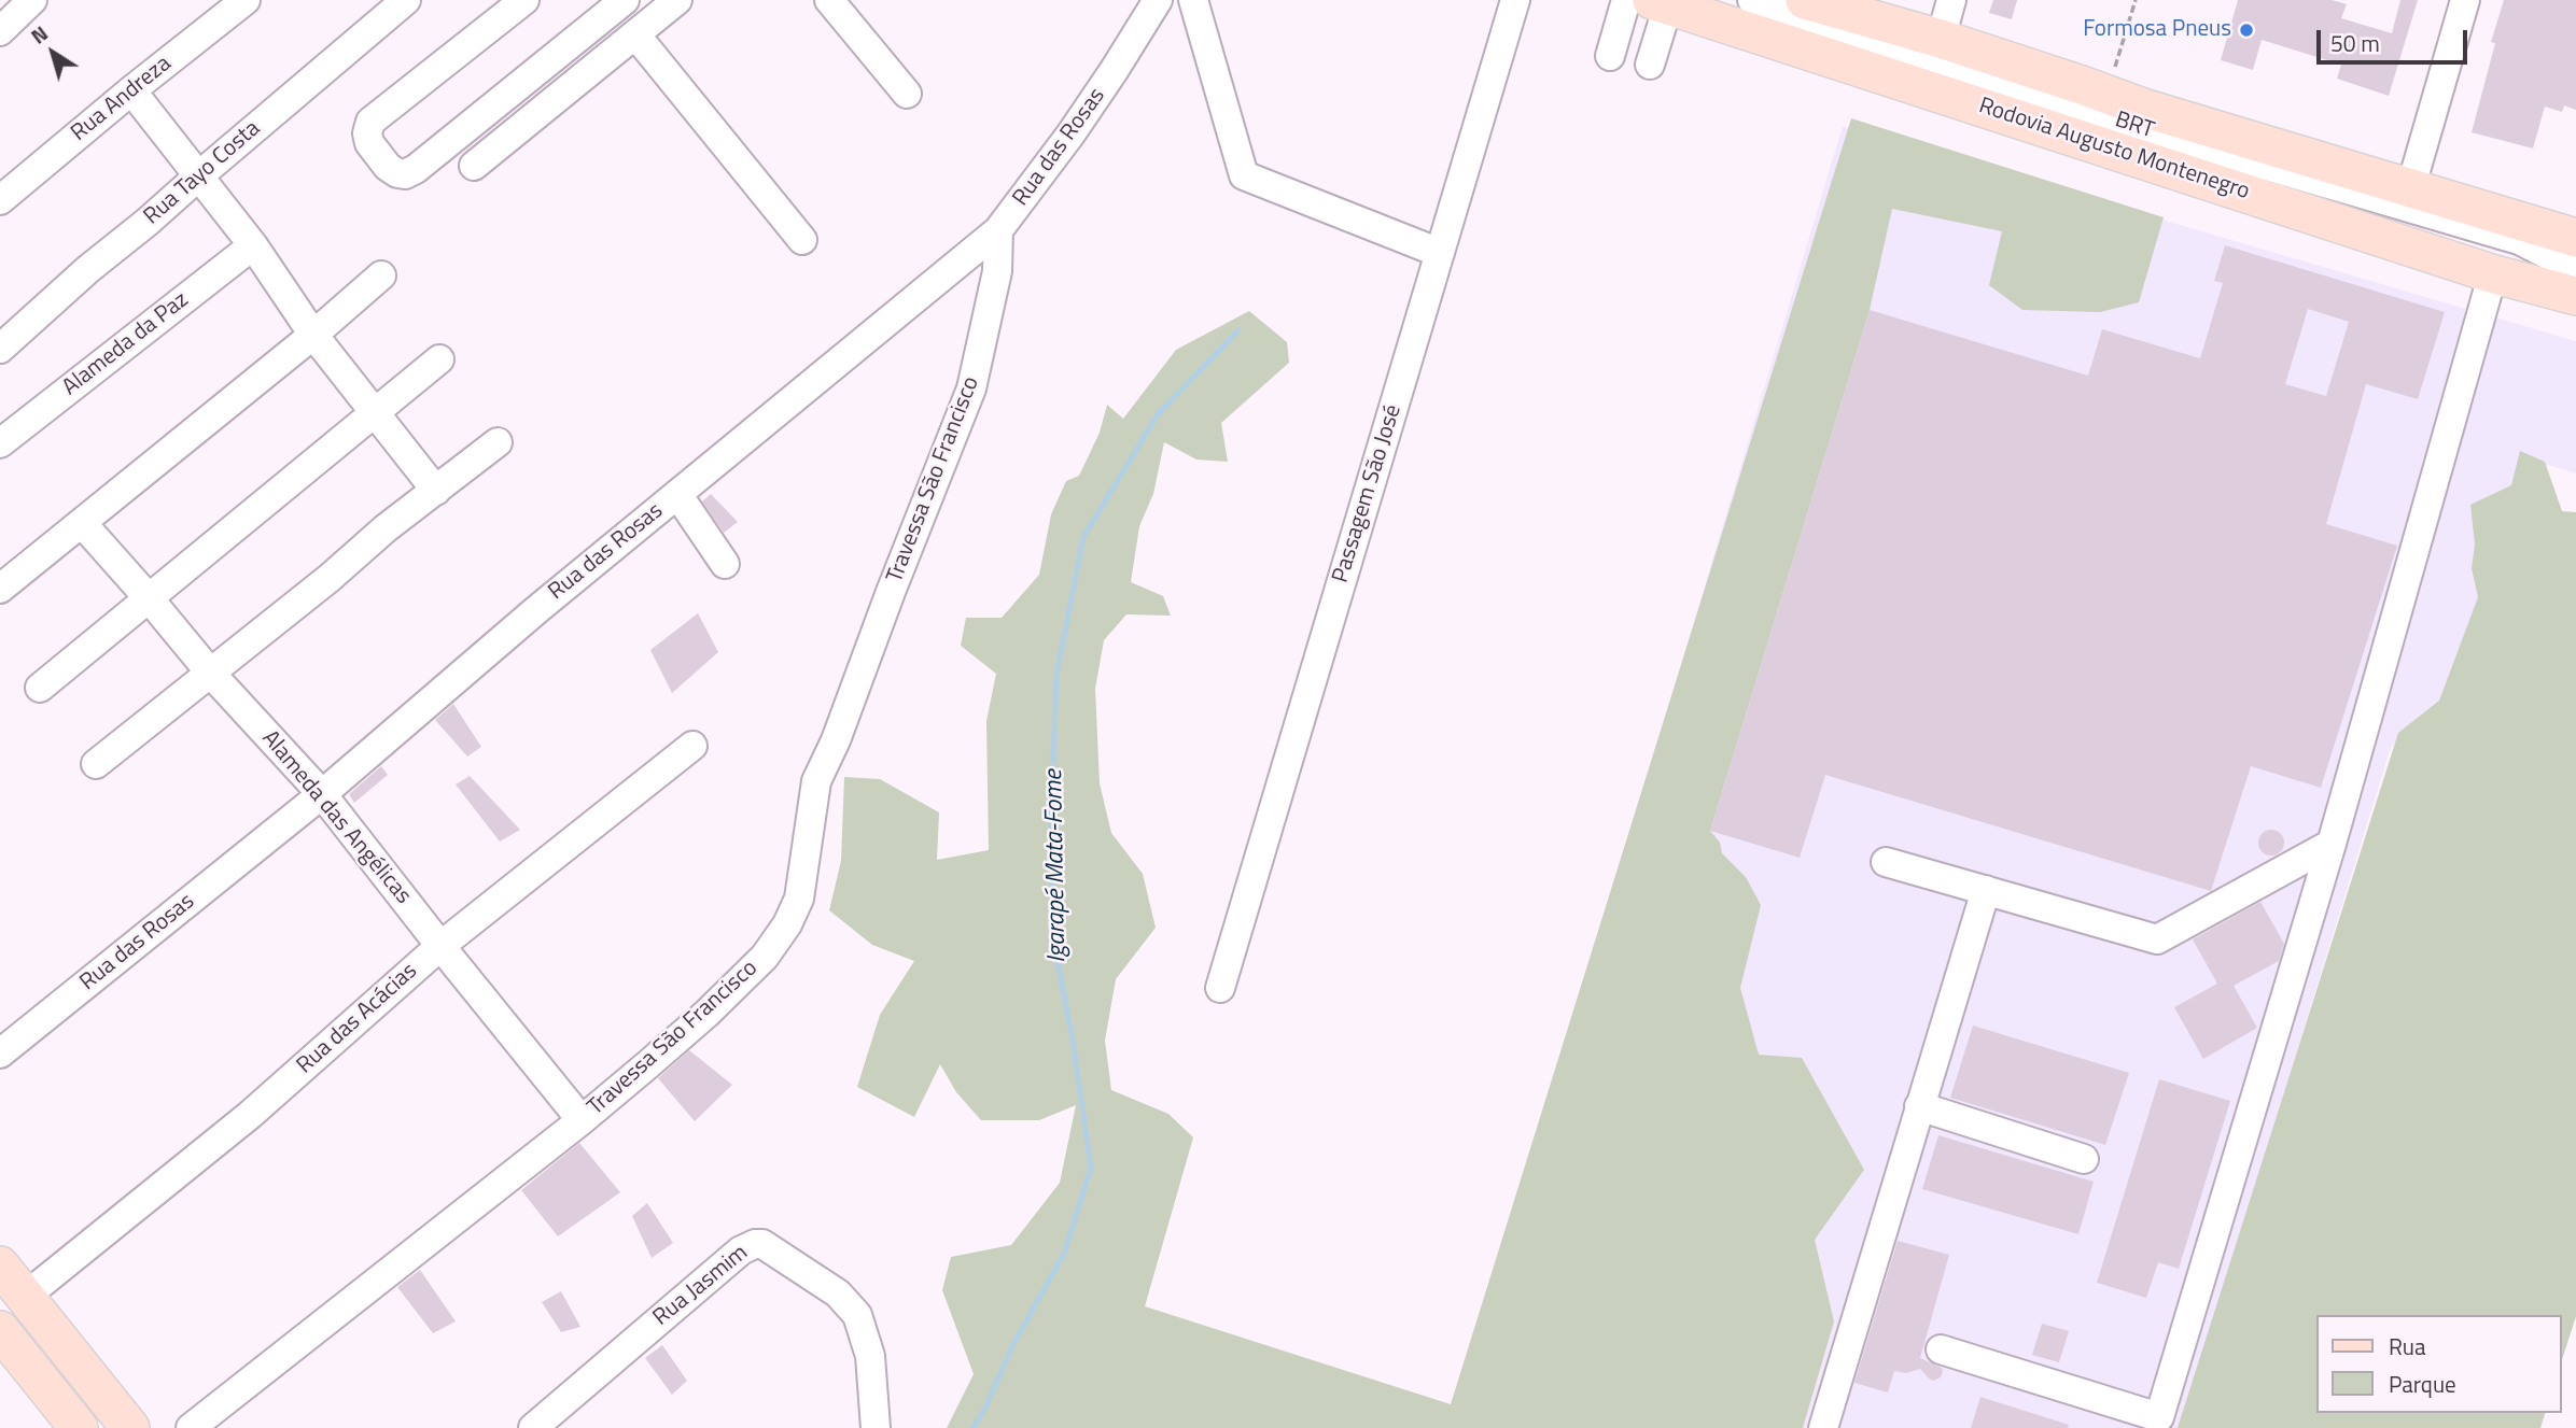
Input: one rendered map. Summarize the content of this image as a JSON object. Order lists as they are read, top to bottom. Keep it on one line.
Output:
{"streets":{"main road":["Rodovia Augusto Montenegro"],"street":["Rua Andreza","BRT","Rua das Rosas","Rua Tayo Costa","Alameda da Paz","Travessa São Francisco","Passagem São José","Alameda das Angélicas","Rua das Acácias","Rua Jasmim"]},"crossings":[["Rua das Rosas","Travessa São Francisco"],["Rua das Rosas","Alameda das Angélicas"],["Travessa São Francisco","Alameda das Angélicas"],["Alameda das Angélicas","Rua das Acácias"]],"water":["Igarapé Mata-Fome"],"places":["Formosa Pneus"],"legend":["Rua","Parque"],"scale_bar":"50 m","north":"top left"}
